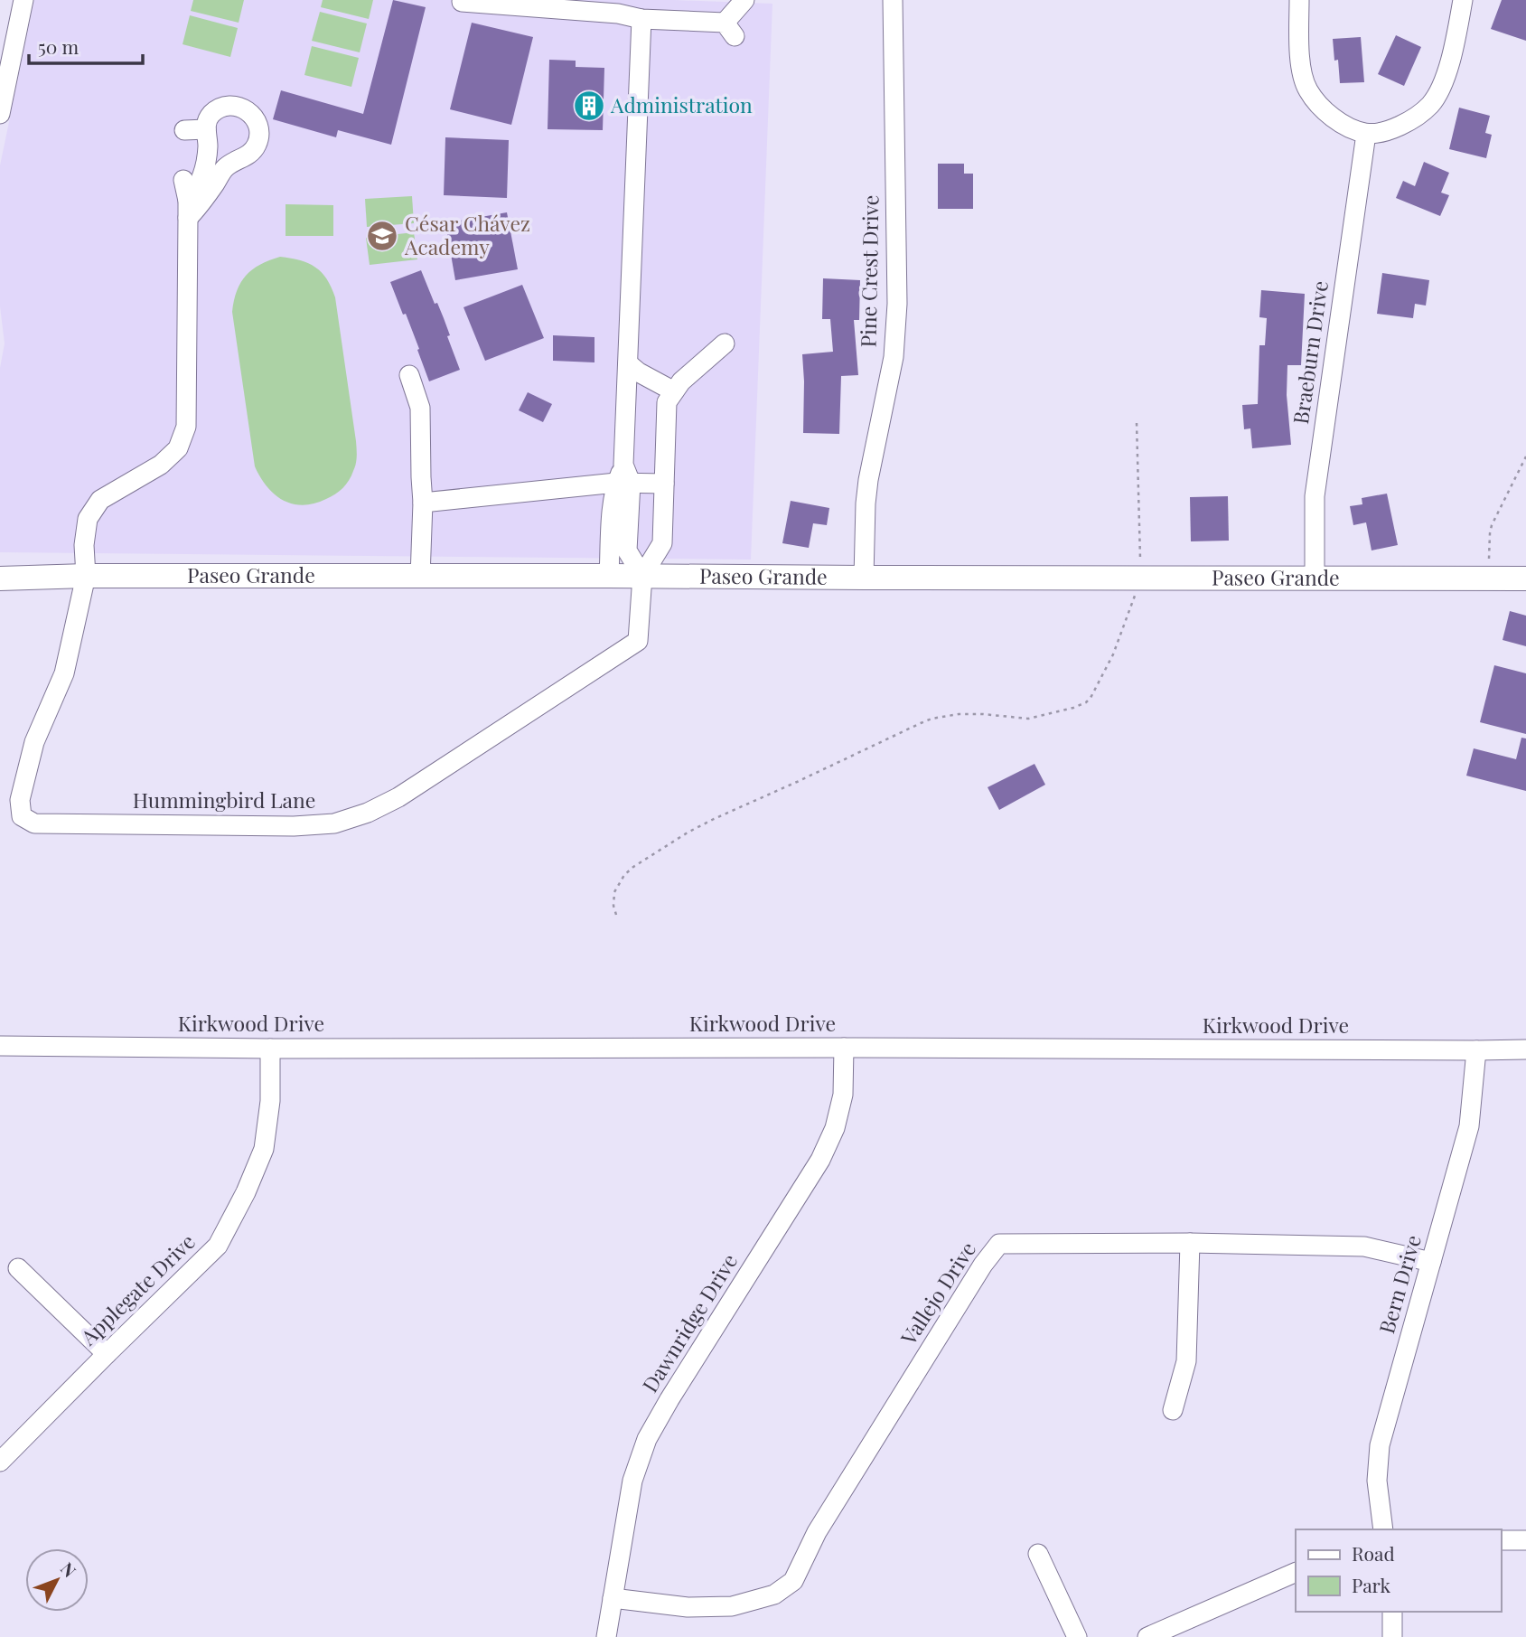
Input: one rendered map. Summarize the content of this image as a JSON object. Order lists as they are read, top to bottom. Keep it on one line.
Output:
{"streets":{"main road":["Paseo Grande"],"street":["Pine Crest Drive","Braeburn Drive","Hummingbird Lane","Kirkwood Drive","Bern Drive","Applegate Drive","Vallejo Drive","Dawnridge Drive"]},"crossings":[["Pine Crest Drive","Paseo Grande"],["Braeburn Drive","Paseo Grande"],["Paseo Grande","Hummingbird Lane"],["Kirkwood Drive","Bern Drive"],["Kirkwood Drive","Applegate Drive"],["Kirkwood Drive","Dawnridge Drive"],["Bern Drive","Vallejo Drive"],["Vallejo Drive","Dawnridge Drive"]],"places":{"building":["Administration"],"school or university":["César Chávez Academy"]},"legend":["Road","Park"],"scale_bar":"50 m","north":"top right"}
